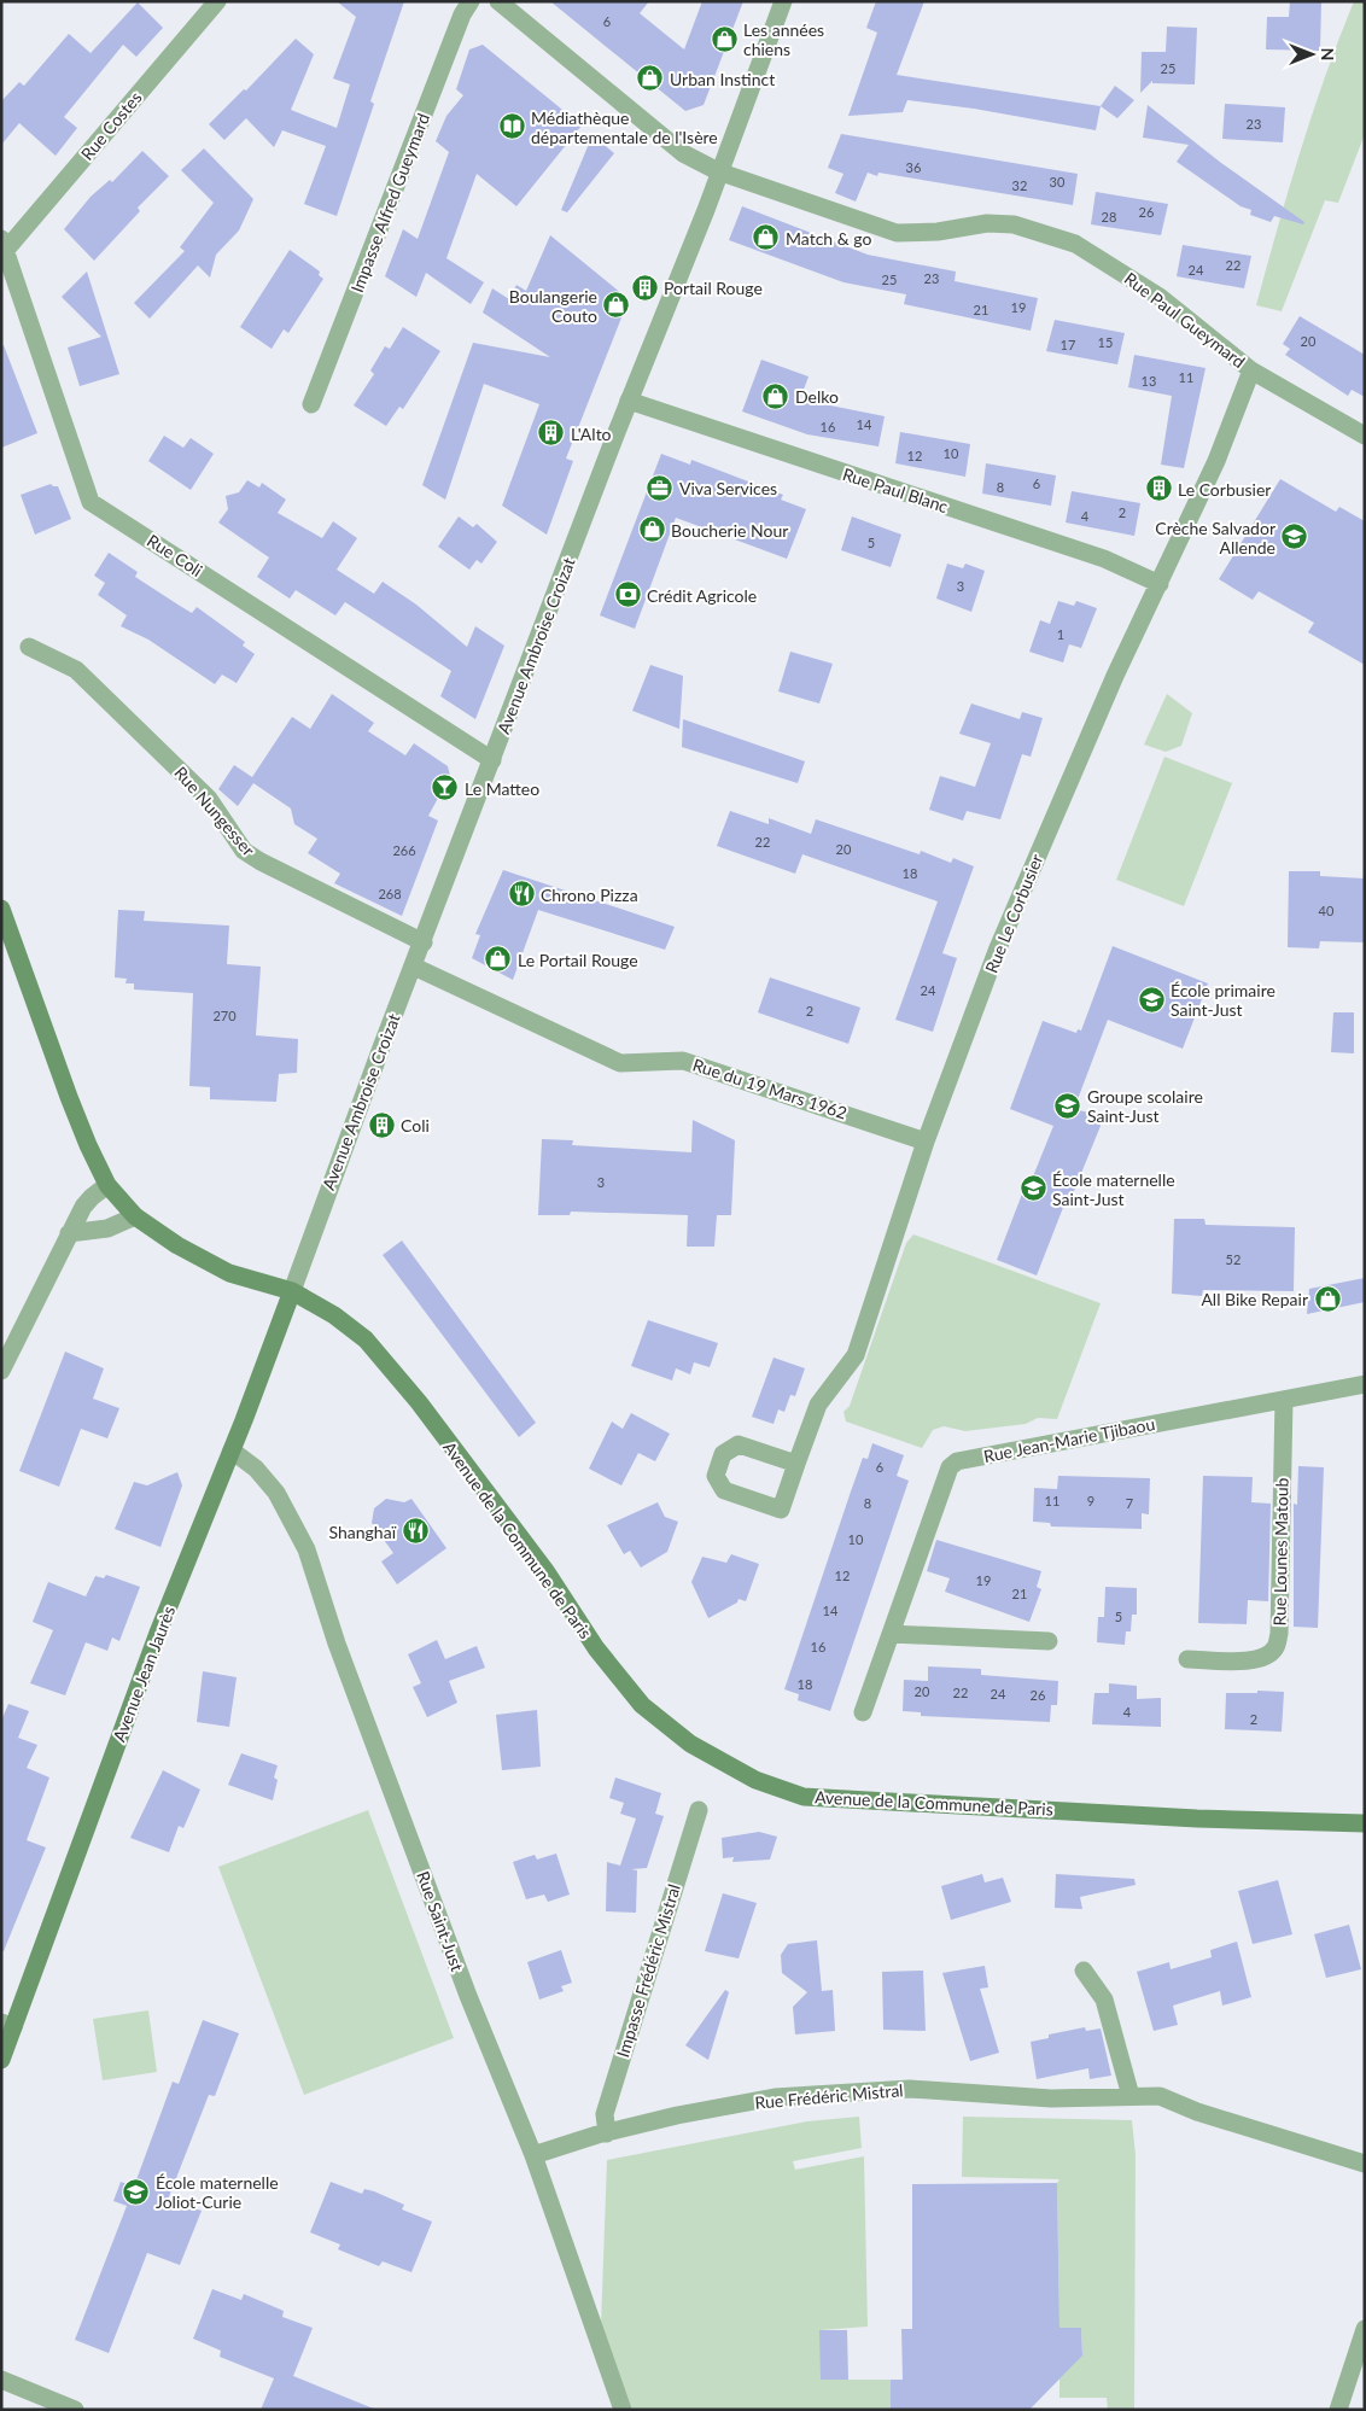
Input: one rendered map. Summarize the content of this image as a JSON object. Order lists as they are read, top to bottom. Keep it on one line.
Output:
{"streets":{"main road":["Avenue de la Commune de Paris","Avenue Jean Jaurès"],"street":["Rue Costes","Impasse Alfred Gueymard","Rue Paul Gueymard","Rue Paul Blanc","Rue Coli","Avenue Ambroise Croizat","Rue Nungesser","Rue Le Corbusier","Rue du 19 Mars 1962","Rue Jean-Marie Tjibaou","Rue Lounes Matoub","Rue Saint-Just","Impasse Frédéric Mistral","Rue Frédéric Mistral"]},"crossings":[["Rue Costes","Rue Coli"],["Rue Paul Gueymard","Avenue Ambroise Croizat"],["Rue Paul Gueymard","Rue Le Corbusier"],["Rue Paul Blanc","Avenue Ambroise Croizat"],["Rue Paul Blanc","Rue Le Corbusier"],["Rue Coli","Avenue Ambroise Croizat"],["Avenue Ambroise Croizat","Rue Nungesser"],["Avenue Ambroise Croizat","Rue du 19 Mars 1962"],["Avenue Ambroise Croizat","Avenue de la Commune de Paris"],["Avenue Ambroise Croizat","Avenue Jean Jaurès"],["Rue Le Corbusier","Rue du 19 Mars 1962"],["Rue Jean-Marie Tjibaou","Rue Lounes Matoub"],["Avenue de la Commune de Paris","Avenue Jean Jaurès"],["Avenue Jean Jaurès","Rue Saint-Just"],["Rue Saint-Just","Rue Frédéric Mistral"],["Impasse Frédéric Mistral","Rue Frédéric Mistral"]],"places":{"shop":["Les années chiens","Urban Instinct","Match & go","Boulangerie Couto","Delko","Boucherie Nour","Le Portail Rouge","All Bike Repair"],"library":["Médiathèque départementale de l'Isère"],"building":["Portail Rouge","L'Alto","Le Corbusier","Coli"],"office":["Viva Services"],"school or university":["Crèche Salvador Allende","École primaire Saint-Just","Groupe scolaire Saint-Just","École maternelle Saint-Just","École maternelle Joliot-Curie"],"bank":["Crédit Agricole"],"bar":["Le Matteo"],"restaurant":["Chrono Pizza","Shanghaï"]},"house_numbers":["6","25","23","36","30","32","26","28","22","24","23","25","19","21","20","15","17","11","13","14","16","10","12","6","8","2","4","5","3","1","22","20","266","18","268","40","24","2","270","3","52","6","11","9","8","7","10","12","19","21","14","5","16","18","20","22","24","26","4","2"],"north":"right"}
